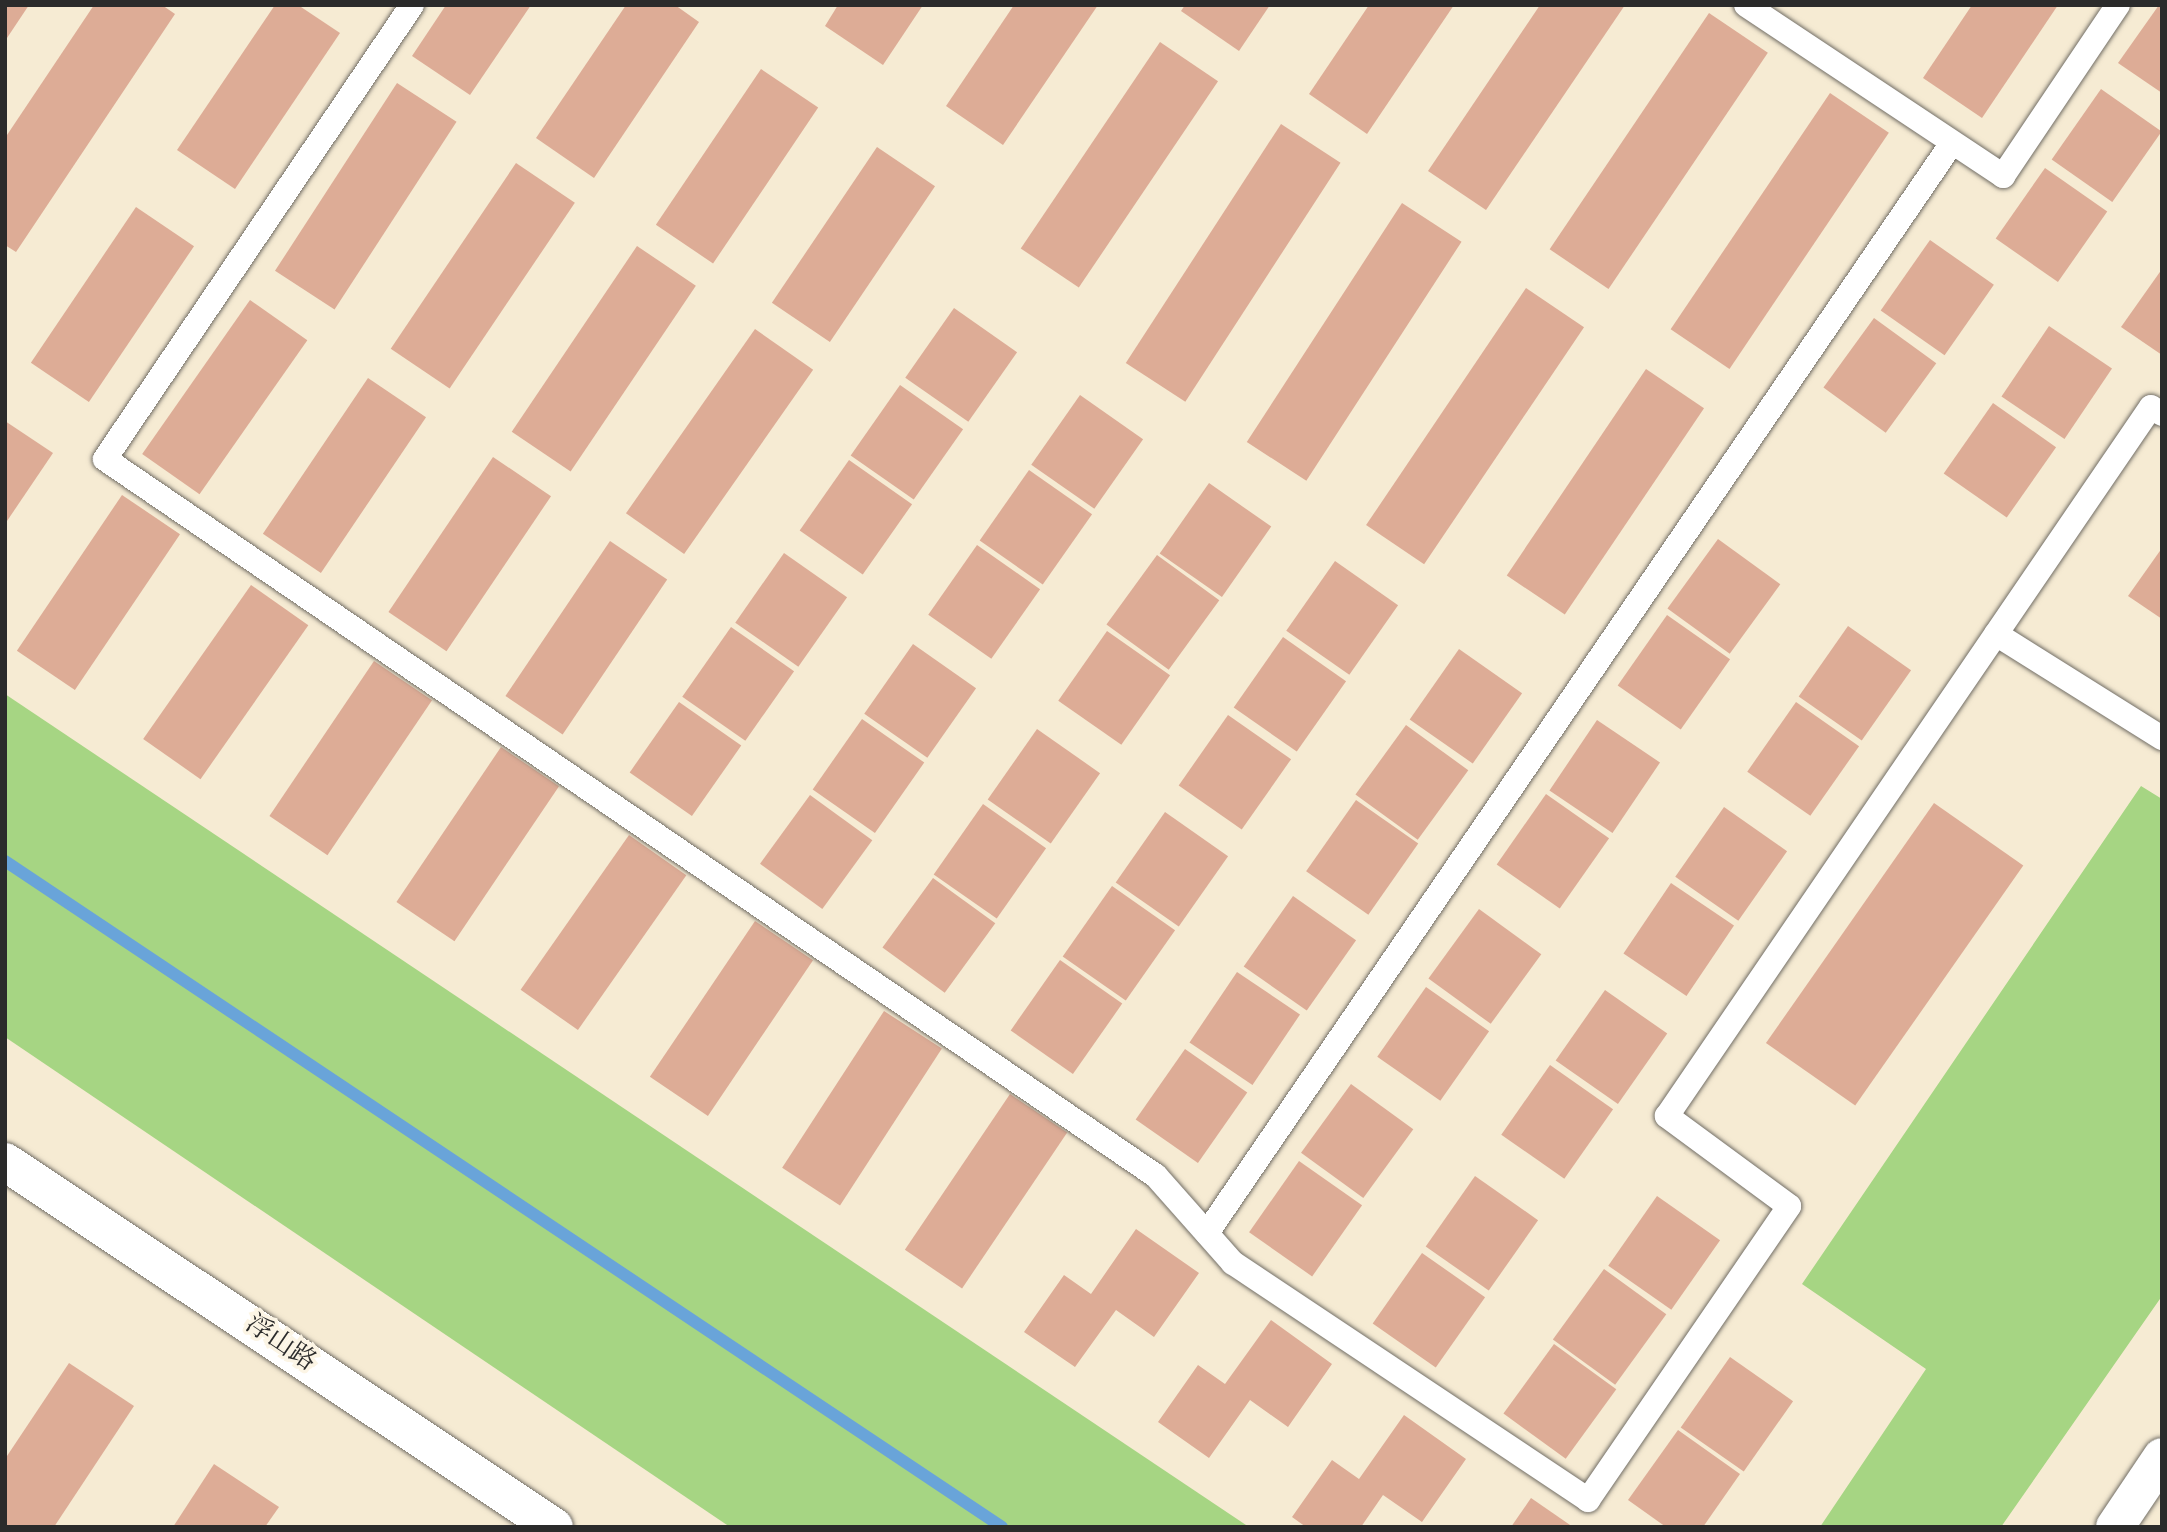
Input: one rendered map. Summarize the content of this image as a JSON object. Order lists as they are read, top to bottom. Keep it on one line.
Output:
{"streets":{"street":["浮山路"]}}
